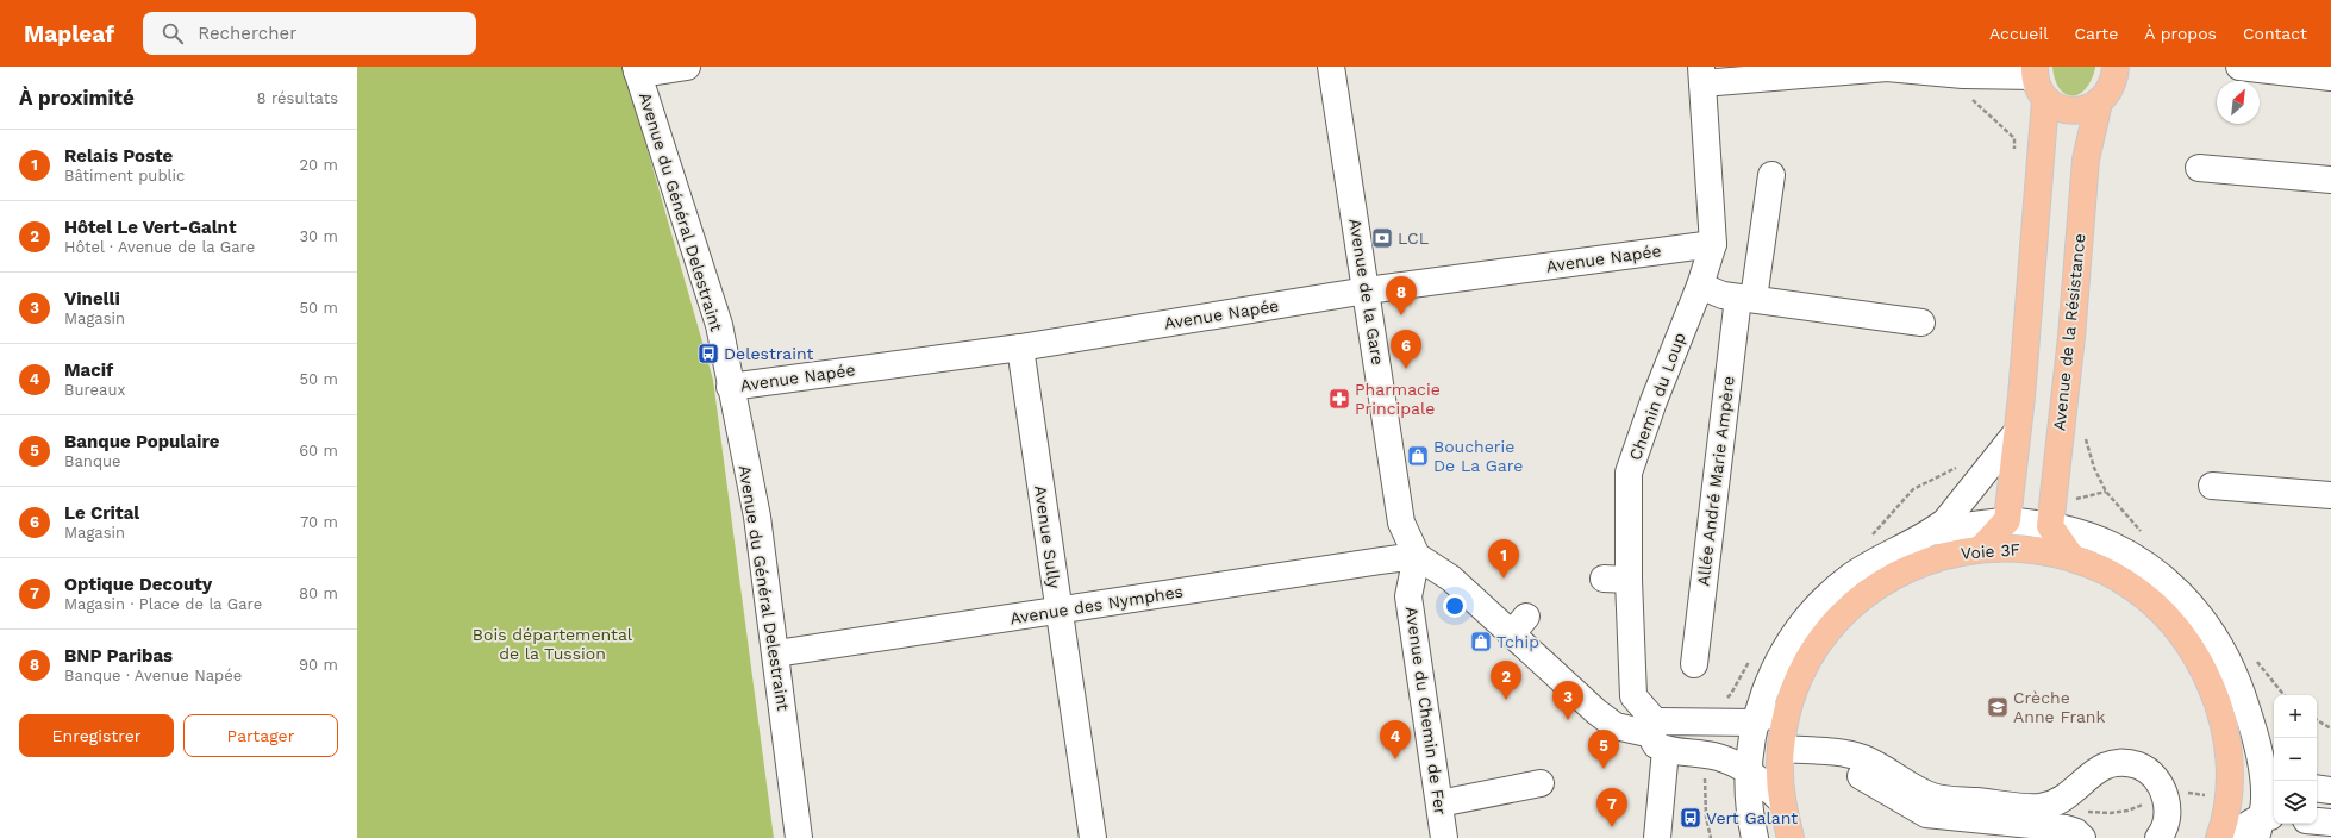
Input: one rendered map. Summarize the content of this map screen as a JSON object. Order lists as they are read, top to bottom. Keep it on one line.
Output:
{"streets":{"main road":["Avenue de la Résistance","Voie 3F"],"street":["Avenue du Général Delestraint","Avenue Napée","Avenue de la Gare","Chemin du Loup","Allée André Marie Ampère","Avenue Sully","Avenue des Nymphes","Avenue du Chemin de Fer"]},"crossings":[["Avenue du Général Delestraint","Avenue Napée"],["Avenue du Général Delestraint","Avenue des Nymphes"],["Avenue Napée","Avenue de la Gare"],["Avenue Napée","Chemin du Loup"],["Avenue Napée","Avenue Sully"],["Avenue de la Gare","Avenue des Nymphes"],["Avenue de la Gare","Avenue du Chemin de Fer"],["Avenue Sully","Avenue des Nymphes"],["Avenue des Nymphes","Avenue du Chemin de Fer"]],"parks":["Bois départemental de la Tussion"],"places":{"bank":["LCL"],"bus stop":["Delestraint","Vert Galant"],"pharmacy":["Pharmacie Principale"],"shop":["Boucherie De La Gare","Tchip"],"school or university":["Crèche Anne Frank"]},"north":"top right","page":{"header":"Mapleaf","search":"Rechercher","nav":["Accueil","Carte","À propos","Contact"],"heading":["À proximité","8 résultats"],"list":[{"mark":"1","name":"Relais Poste","note":"Bâtiment public","value":"20 m"},{"mark":"2","name":"Hôtel Le Vert-Galnt","note":"Hôtel · Avenue de la Gare","value":"30 m"},{"mark":"3","name":"Vinelli","note":"Magasin","value":"50 m"},{"mark":"4","name":"Macif","note":"Bureaux","value":"50 m"},{"mark":"5","name":"Banque Populaire","note":"Banque","value":"60 m"},{"mark":"6","name":"Le Crital","note":"Magasin","value":"70 m"},{"mark":"7","name":"Optique Decouty","note":"Magasin · Place de la Gare","value":"80 m"},{"mark":"8","name":"BNP Paribas","note":"Banque · Avenue Napée","value":"90 m"}],"pins":["8","6","1","2","3","4","5","7"],"map_buttons":["+","−"],"buttons":["Enregistrer","Partager"]}}
